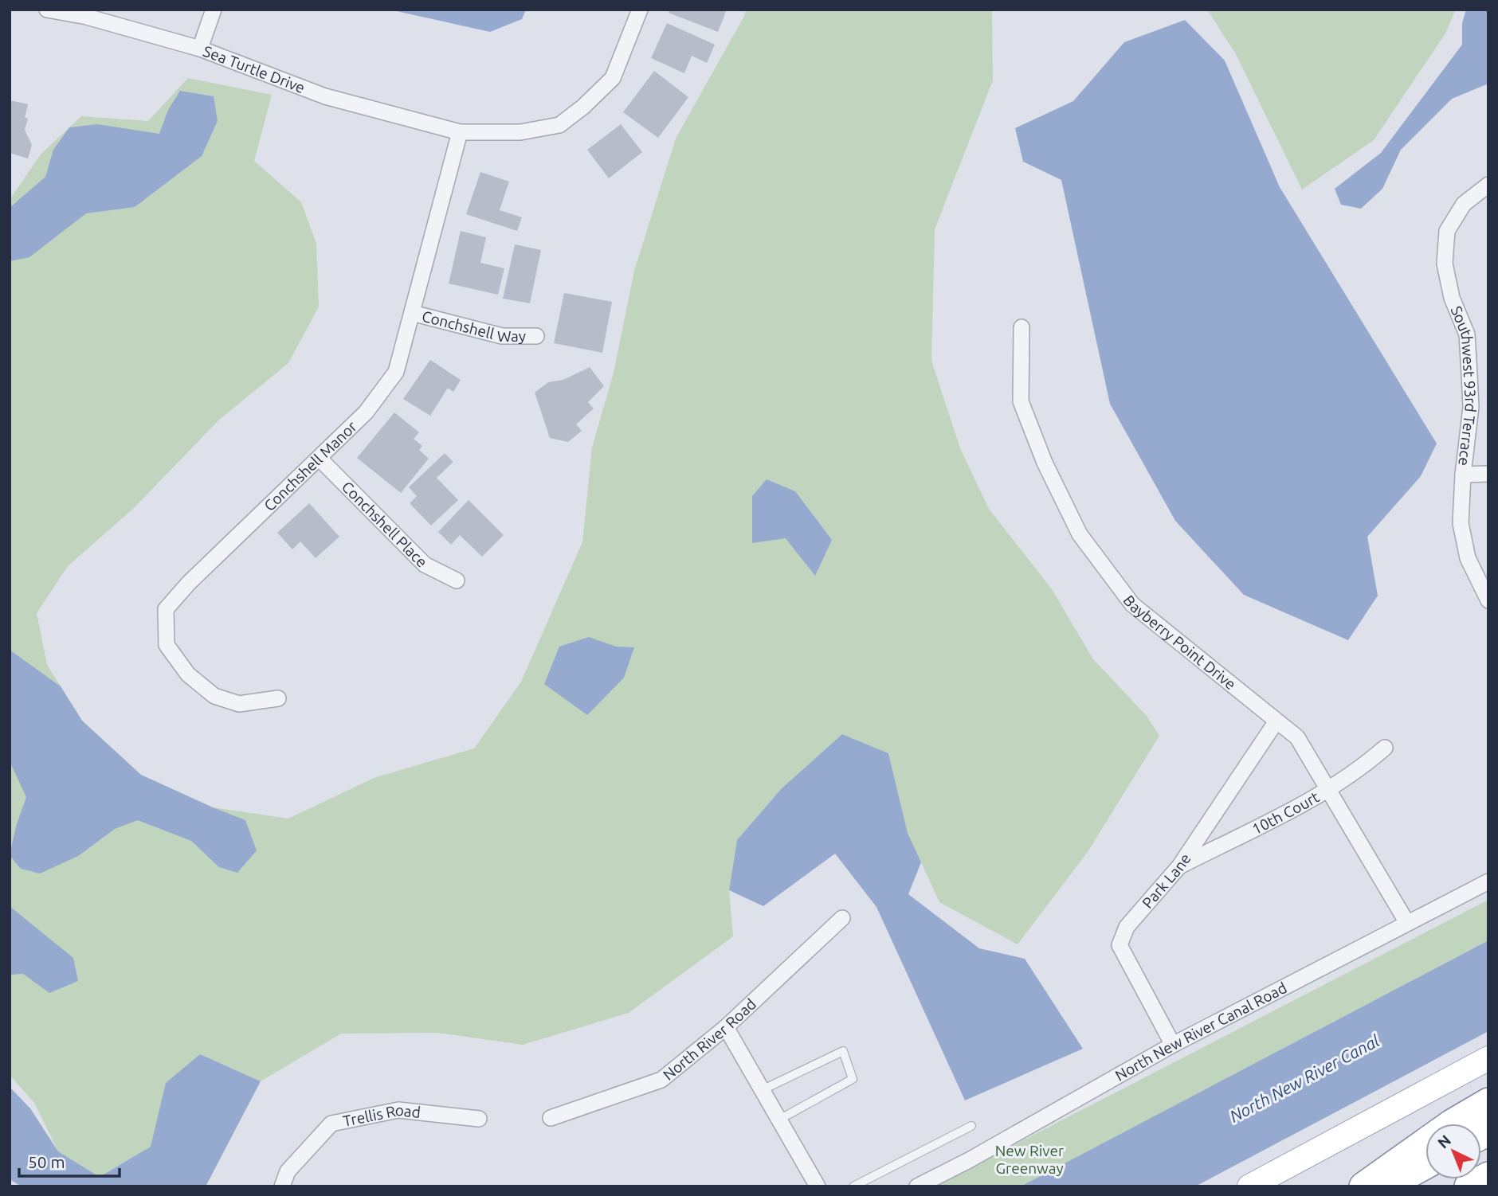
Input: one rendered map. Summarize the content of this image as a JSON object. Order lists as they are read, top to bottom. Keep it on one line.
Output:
{"streets":{"street":["Sea Turtle Drive","Conchshell Way","Southwest 93rd Terrace","Conchshell Manor","Conchshell Place","Bayberry Point Drive","10th Court","Park Lane","North New River Canal Road","North River Road","Trellis Road"]},"crossings":[["Sea Turtle Drive","Conchshell Manor"],["Conchshell Way","Conchshell Manor"],["Conchshell Manor","Conchshell Place"],["Bayberry Point Drive","10th Court"],["Bayberry Point Drive","Park Lane"],["Bayberry Point Drive","North New River Canal Road"],["10th Court","Park Lane"],["Park Lane","North New River Canal Road"]],"water":["North New River Canal"],"parks":["New River Greenway"],"scale_bar":"50 m","north":"top left"}
